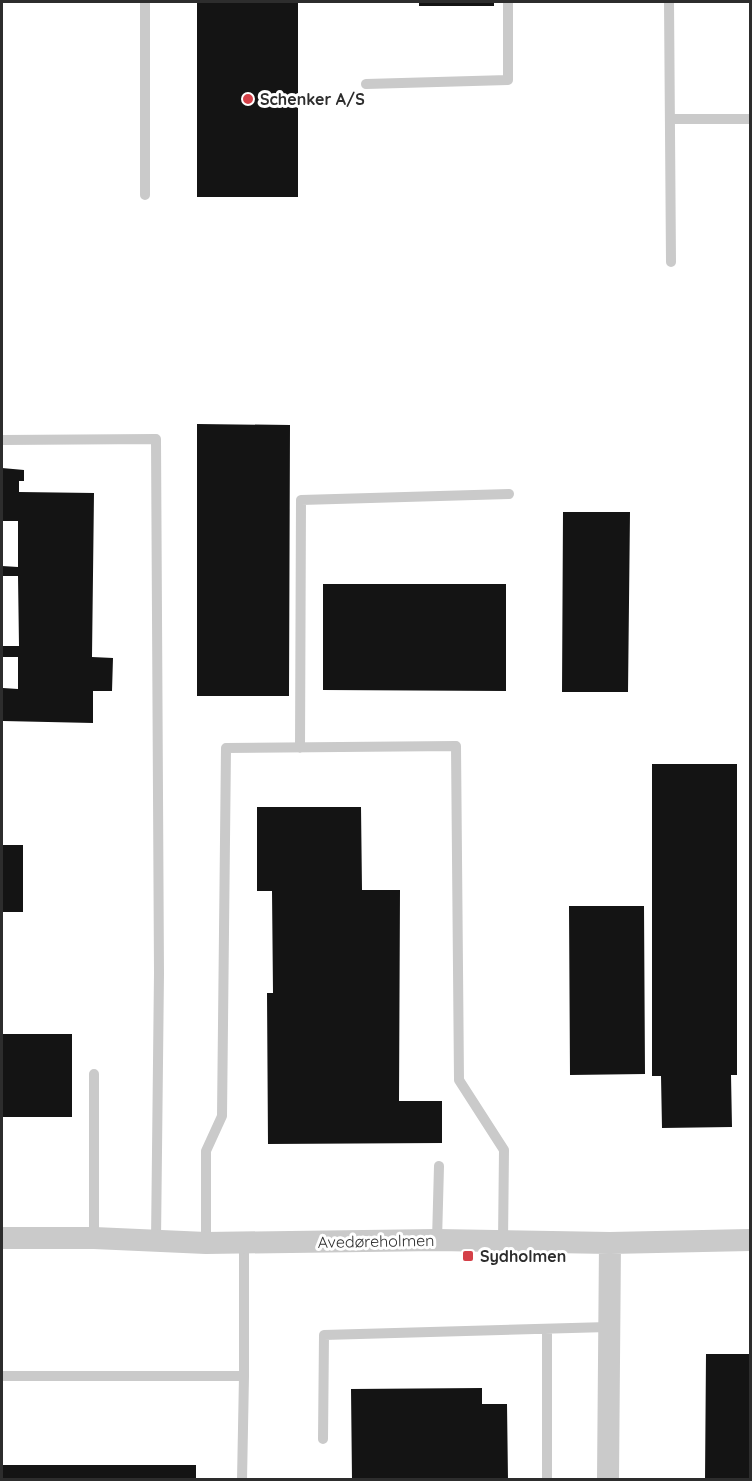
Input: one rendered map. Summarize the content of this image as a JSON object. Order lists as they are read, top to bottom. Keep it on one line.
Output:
{"streets":{"street":["Avedøreholmen"]},"places":{"other":["Schenker A/S"],"transit":["Sydholmen"]}}
